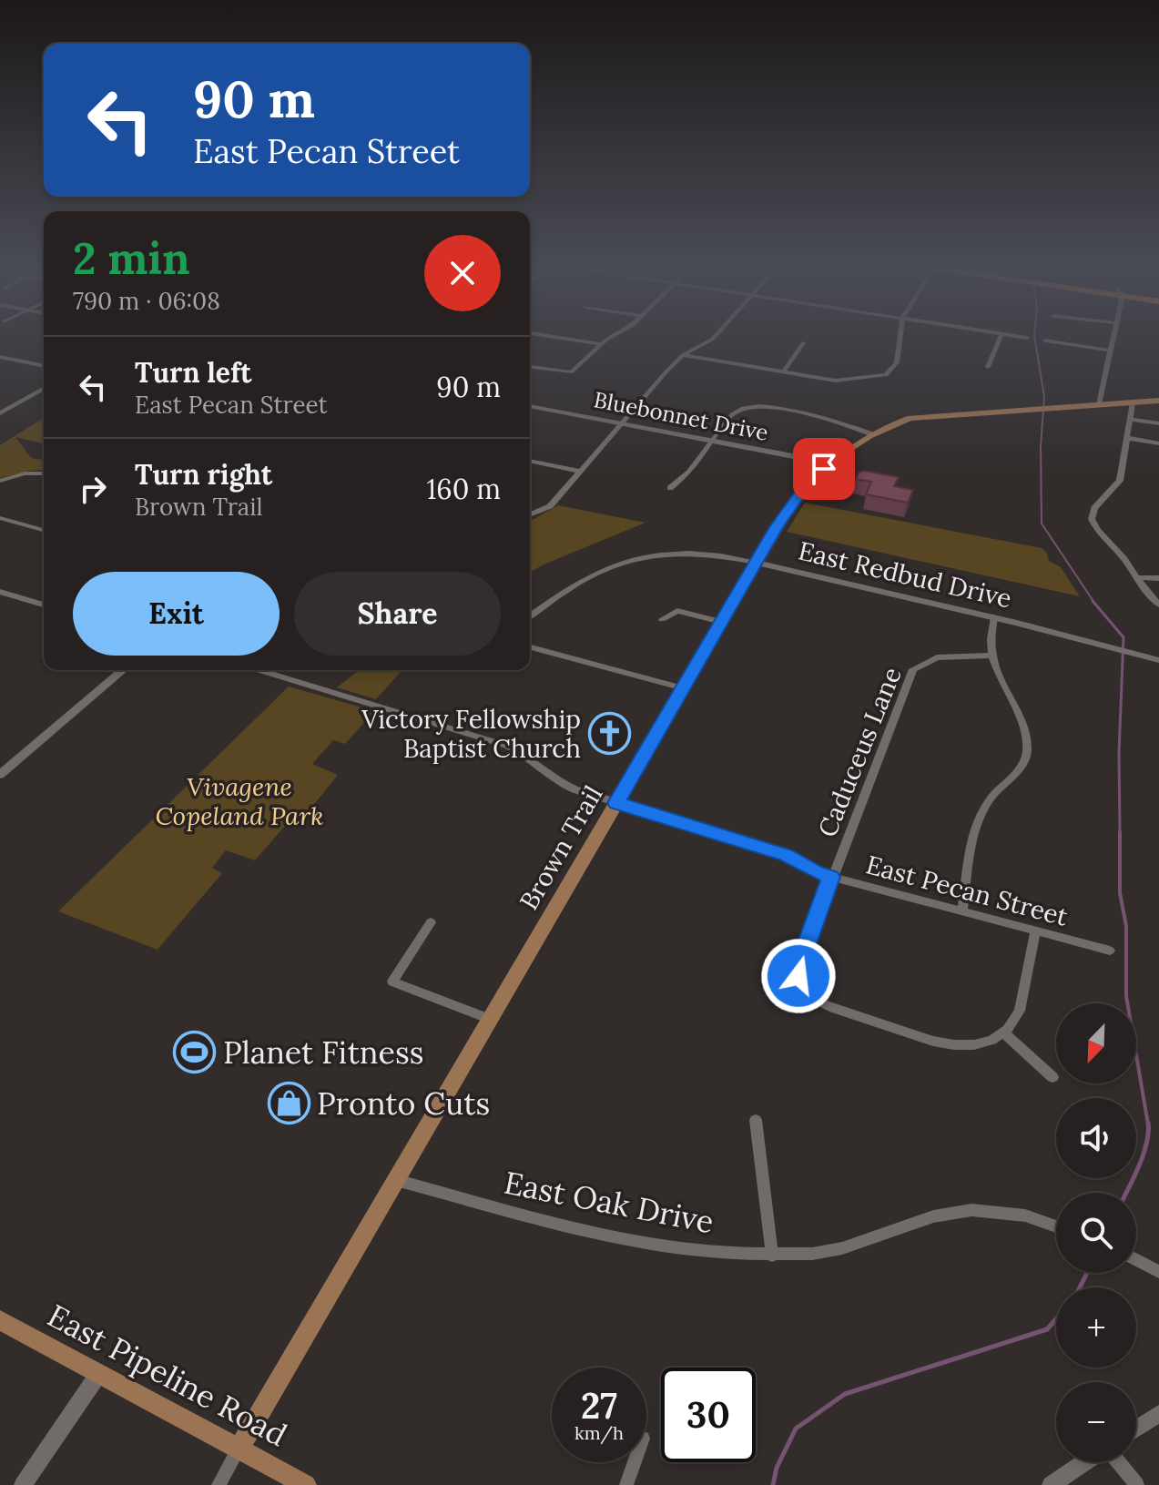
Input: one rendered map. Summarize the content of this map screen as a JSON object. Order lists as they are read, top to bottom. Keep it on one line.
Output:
{"streets":{"main road":["Brown Trail","East Pipeline Road"],"street":["Bluebonnet Drive","East Redbud Drive","Caduceus Lane","East Pecan Street","East Oak Drive"]},"crossings":[["Bluebonnet Drive","Brown Trail"],["East Redbud Drive","Brown Trail"],["Caduceus Lane","East Pecan Street"],["Brown Trail","East Pecan Street"],["Brown Trail","East Oak Drive"],["Brown Trail","East Pipeline Road"]],"parks":["Vivagene Copeland Park"],"places":{"church":["Victory Fellowship Baptist Church"],"sports":["Planet Fitness"],"shop":["Pronto Cuts"]},"north":"bottom left","page":{"turn":["90 m","East Pecan Street"],"heading":["2 min","790 m · 06:08"],"list":[{"name":"Turn left","note":"East Pecan Street","value":"90 m"},{"name":"Turn right","note":"Brown Trail","value":"160 m"}],"buttons":["Exit","Share"],"map_buttons":["+","−"],"speed":"27 km/h","limit":"30"}}
